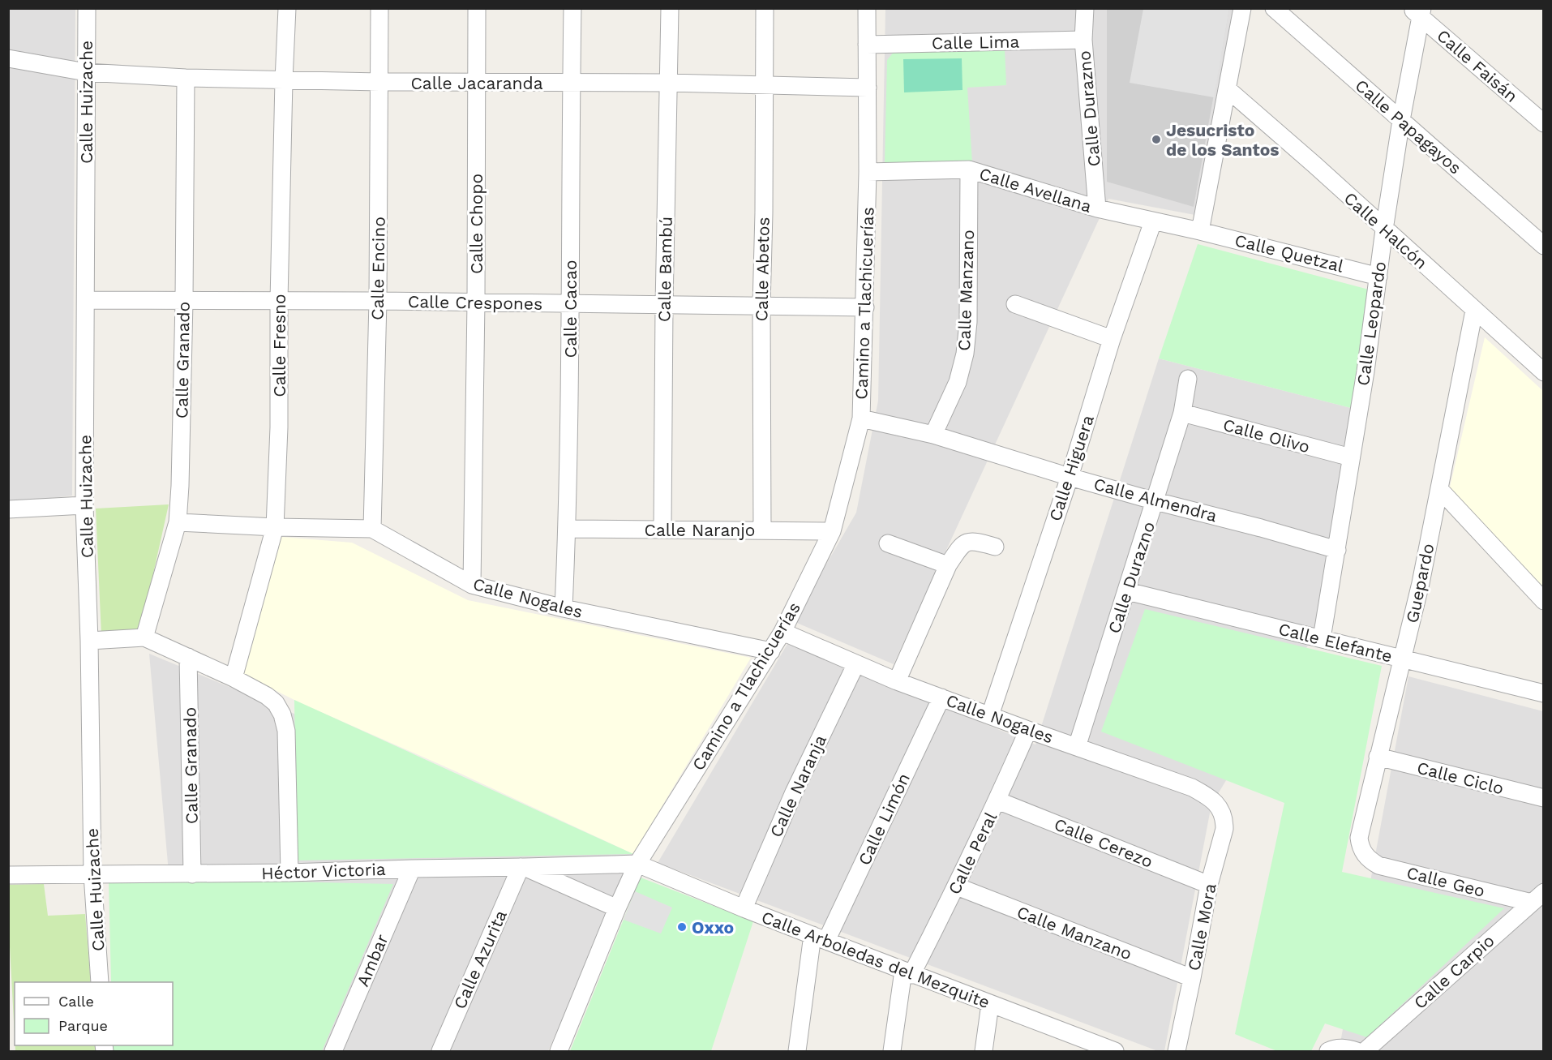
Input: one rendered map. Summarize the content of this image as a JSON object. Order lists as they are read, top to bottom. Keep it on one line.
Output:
{"streets":{"street":["Calle Lima","Calle Faisán","Calle Jacaranda","Calle Huizache","Calle Durazno","Calle Papagayos","Calle Avellana","Calle Chopo","Calle Halcón","Calle Quetzal","Calle Encino","Calle Bambú","Calle Abetos","Calle Manzano","Calle Crespones","Camino a Tlachicuerías","Calle Cacao","Calle Leopardo","Calle Fresno","Calle Granado","Calle Olivo","Calle Higuera","Calle Almendra","Calle Naranjo","Guepardo","Calle Nogales","Calle Elefante","Calle Ciclo","Calle Naranja","Calle Limón","Calle Cerezo","Calle Peral","Héctor Victoria","Calle Geo","Calle Mora","Calle Azurita","Calle Arboledas del Mezquite","Ambar","Calle Carpio"]},"crossings":[["Calle Lima","Calle Durazno"],["Calle Lima","Camino a Tlachicuerías"],["Calle Faisán","Calle Leopardo"],["Calle Jacaranda","Calle Huizache"],["Calle Jacaranda","Calle Chopo"],["Calle Jacaranda","Calle Encino"],["Calle Jacaranda","Calle Bambú"],["Calle Jacaranda","Calle Abetos"],["Calle Jacaranda","Camino a Tlachicuerías"],["Calle Jacaranda","Calle Cacao"],["Calle Jacaranda","Calle Fresno"],["Calle Jacaranda","Calle Granado"],["Calle Huizache","Calle Crespones"],["Calle Huizache","Héctor Victoria"],["Calle Durazno","Calle Avellana"],["Calle Durazno","Calle Olivo"],["Calle Durazno","Calle Almendra"],["Calle Durazno","Calle Nogales"],["Calle Durazno","Calle Elefante"],["Calle Papagayos","Calle Leopardo"],["Calle Avellana","Calle Quetzal"],["Calle Avellana","Calle Manzano"],["Calle Avellana","Camino a Tlachicuerías"],["Calle Avellana","Calle Higuera"],["Calle Chopo","Calle Crespones"],["Calle Chopo","Calle Nogales"],["Calle Halcón","Calle Leopardo"],["Calle Halcón","Guepardo"],["Calle Quetzal","Calle Leopardo"],["Calle Encino","Calle Crespones"],["Calle Encino","Calle Nogales"],["Calle Bambú","Calle Crespones"],["Calle Bambú","Calle Naranjo"],["Calle Abetos","Calle Crespones"],["Calle Abetos","Calle Naranjo"],["Calle Manzano","Calle Almendra"],["Calle Manzano","Calle Peral"],["Calle Manzano","Calle Mora"],["Calle Crespones","Camino a Tlachicuerías"],["Calle Crespones","Calle Cacao"],["Calle Crespones","Calle Fresno"],["Calle Crespones","Calle Granado"],["Camino a Tlachicuerías","Calle Almendra"],["Camino a Tlachicuerías","Calle Naranjo"],["Camino a Tlachicuerías","Calle Nogales"],["Camino a Tlachicuerías","Héctor Victoria"],["Camino a Tlachicuerías","Calle Arboledas del Mezquite"],["Calle Cacao","Calle Naranjo"],["Calle Cacao","Calle Nogales"],["Calle Leopardo","Calle Olivo"],["Calle Leopardo","Calle Almendra"],["Calle Leopardo","Calle Elefante"],["Calle Fresno","Calle Nogales"],["Calle Granado","Calle Nogales"],["Calle Granado","Héctor Victoria"],["Calle Higuera","Calle Almendra"],["Calle Higuera","Calle Nogales"],["Guepardo","Calle Elefante"],["Guepardo","Calle Ciclo"],["Guepardo","Calle Geo"],["Calle Nogales","Calle Naranja"],["Calle Nogales","Calle Limón"],["Calle Nogales","Calle Peral"],["Calle Nogales","Calle Mora"],["Calle Naranja","Calle Arboledas del Mezquite"],["Calle Limón","Calle Arboledas del Mezquite"],["Calle Cerezo","Calle Peral"],["Calle Cerezo","Calle Mora"],["Calle Peral","Calle Arboledas del Mezquite"],["Héctor Victoria","Calle Azurita"],["Héctor Victoria","Calle Arboledas del Mezquite"],["Héctor Victoria","Ambar"],["Calle Geo","Calle Carpio"]],"places":["Jesucristo de los Santos","Oxxo"],"legend":["Calle","Parque"]}
